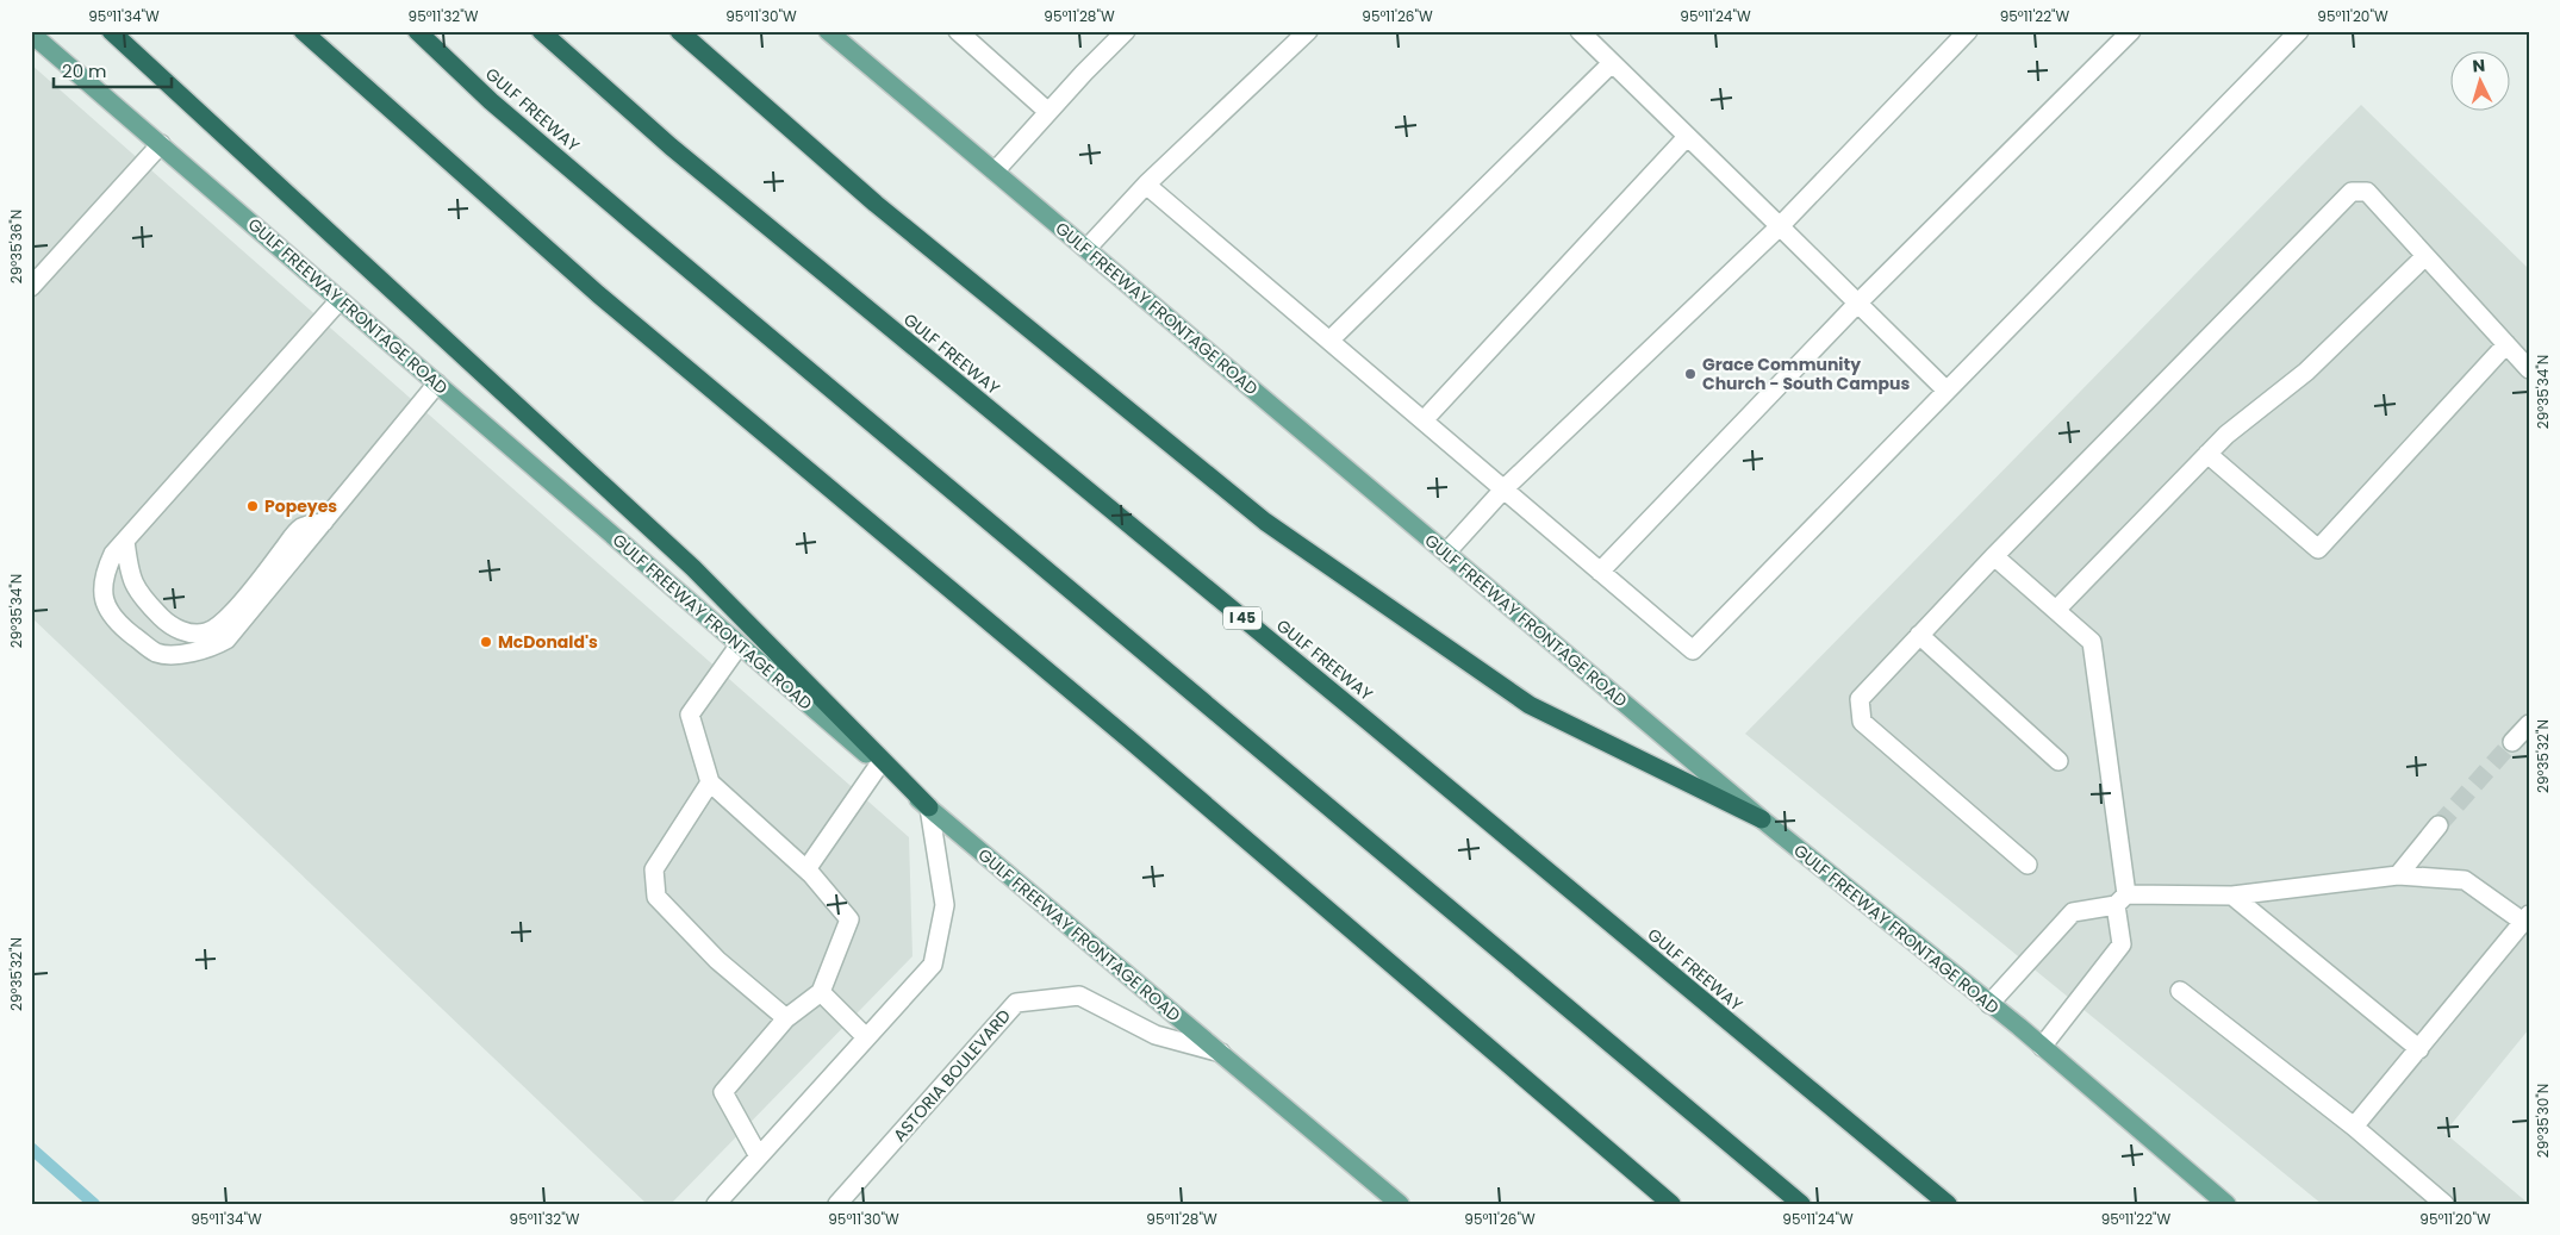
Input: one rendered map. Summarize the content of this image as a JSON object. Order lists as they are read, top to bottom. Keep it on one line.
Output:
{"streets":{"highway":["GULF FREEWAY","I 45"],"main road":["GULF FREEWAY FRONTAGE ROAD"],"street":["ASTORIA BOULEVARD"]},"crossings":[["GULF FREEWAY FRONTAGE ROAD","ASTORIA BOULEVARD"]],"places":["Grace Community Church - South Campus","Popeyes","McDonald's"],"scale_bar":"20 m","north":"top","coordinates":["95°11'34\"W","95°11'32\"W","95°11'30\"W","95°11'28\"W","95°11'26\"W","95°11'24\"W","95°11'22\"W","95°11'20\"W","29°35'36\"N","29°35'34\"N","29°35'32\"N","29°35'30\"N"]}
